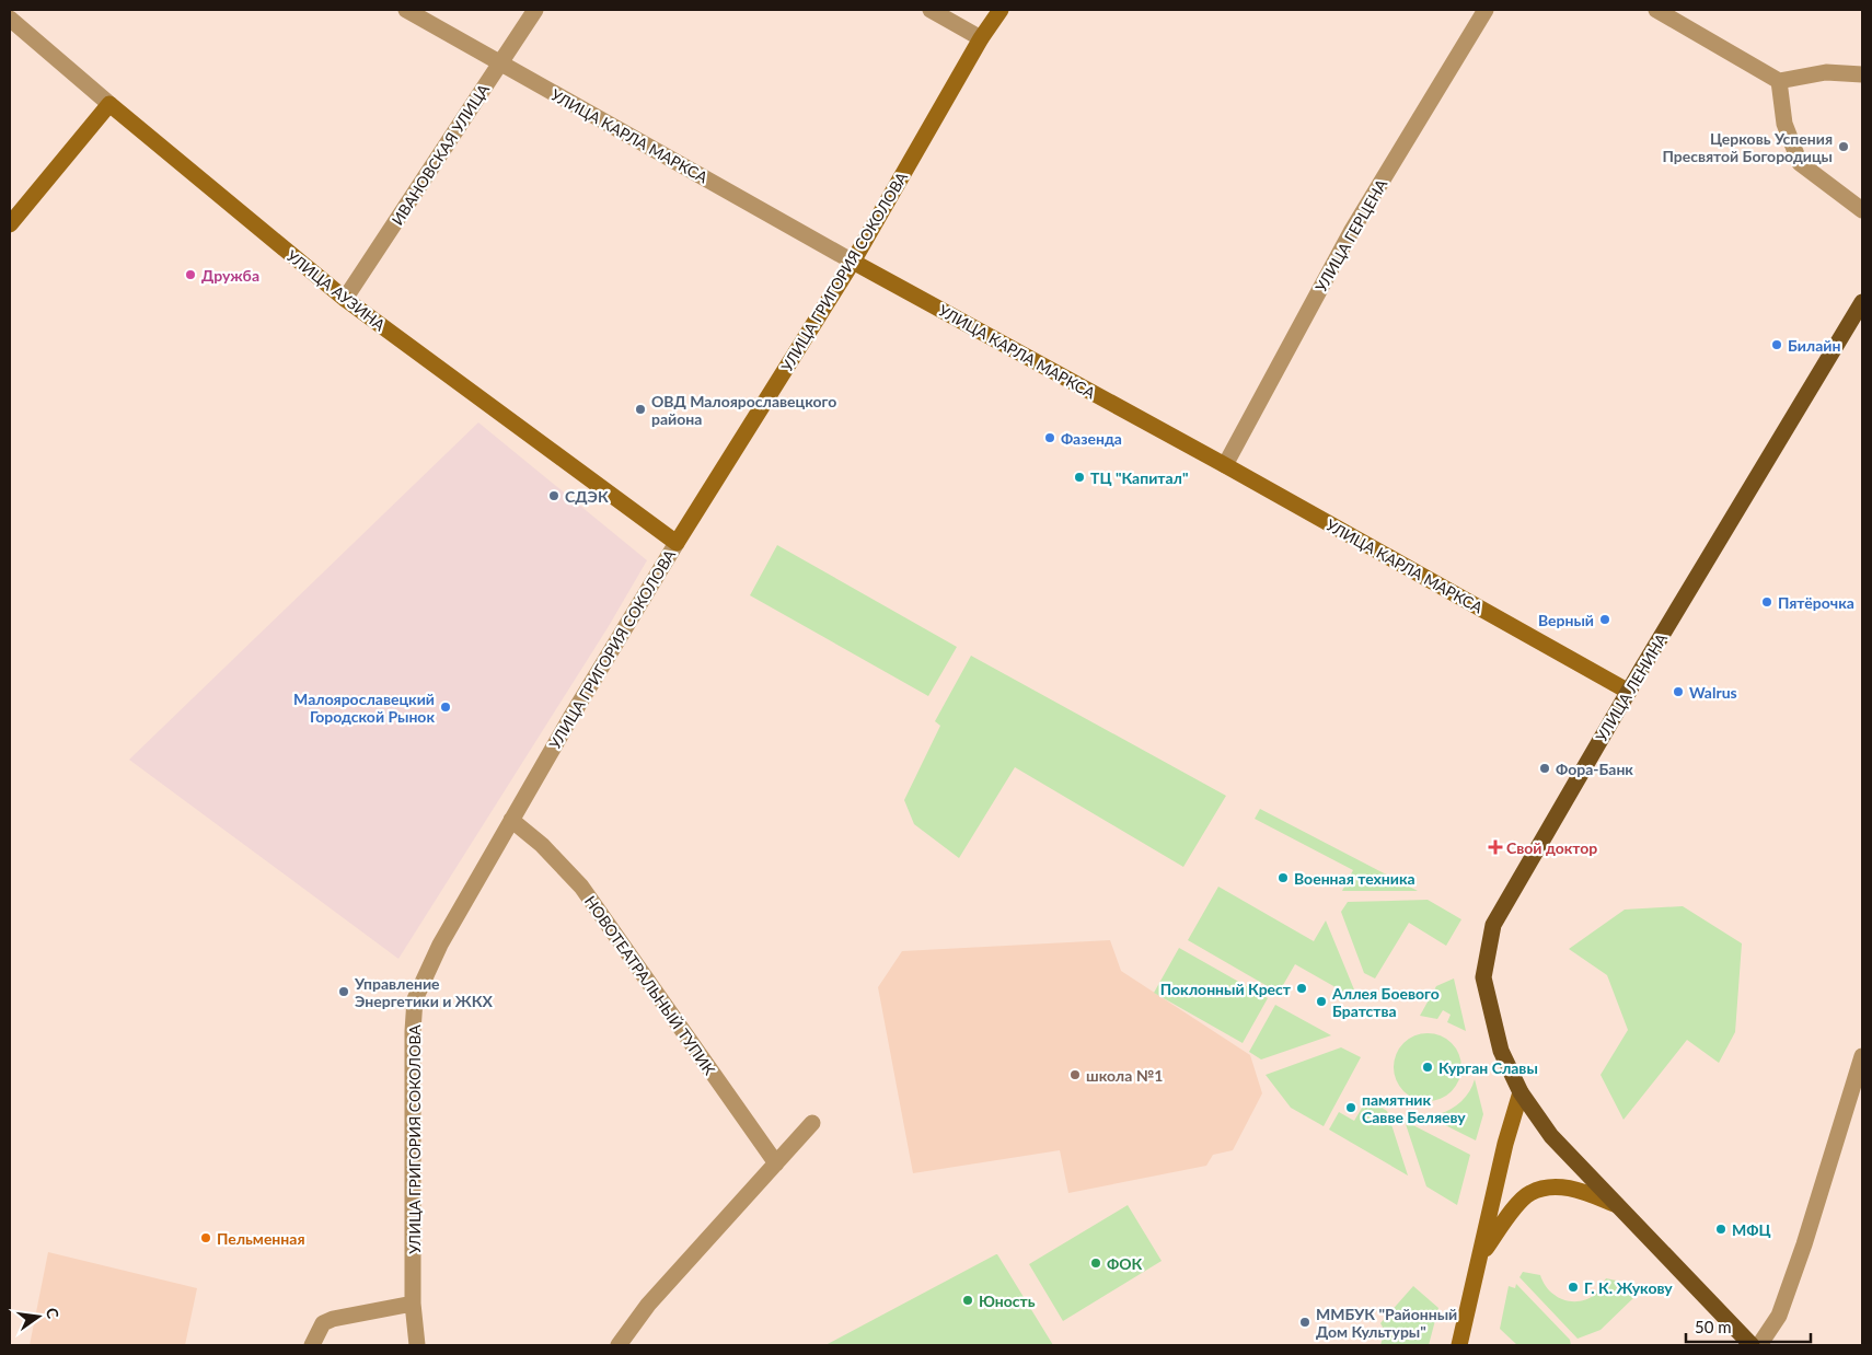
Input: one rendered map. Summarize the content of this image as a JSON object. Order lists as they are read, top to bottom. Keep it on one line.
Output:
{"streets":{"main road":["УЛИЦА КАРЛА МАРКСА","УЛИЦА ГРИГОРИЯ СОКОЛОВА","УЛИЦА АУЗИНА","УЛИЦА ЛЕНИНА"],"street":["ИВАНОВСКАЯ УЛИЦА","УЛИЦА ГЕРЦЕНА","НОВОТЕАТРАЛЬНЫЙ ТУПИК"]},"crossings":[["УЛИЦА КАРЛА МАРКСА","ИВАНОВСКАЯ УЛИЦА"],["УЛИЦА КАРЛА МАРКСА","УЛИЦА ГЕРЦЕНА"],["УЛИЦА КАРЛА МАРКСА","УЛИЦА ГРИГОРИЯ СОКОЛОВА"],["УЛИЦА КАРЛА МАРКСА","УЛИЦА ЛЕНИНА"],["ИВАНОВСКАЯ УЛИЦА","УЛИЦА АУЗИНА"],["УЛИЦА ГРИГОРИЯ СОКОЛОВА","УЛИЦА АУЗИНА"],["УЛИЦА ГРИГОРИЯ СОКОЛОВА","НОВОТЕАТРАЛЬНЫЙ ТУПИК"]],"places":{"other":["Церковь Успения Пресвятой Богородицы","Дружба","Билайн","ОВД Малоярославецкого района","Фазенда","ТЦ \"Капитал\"","СДЭК","Пятёрочка","Верный","Walrus","Малоярославецкий Городской Рынок","Фора-Банк","Военная техника","Поклонный Крест","Управление Энергетики и ЖКХ","Аллея Боевого Братства","Курган Славы","школа №1","памятник Савве Беляеву","МФЦ","Пельменная","ФОК","Г. К. Жукову","Юность","ММБУК \"Районный Дом Культуры\""],"health":["Свой доктор"]},"scale_bar":"50 m","north":"right"}
